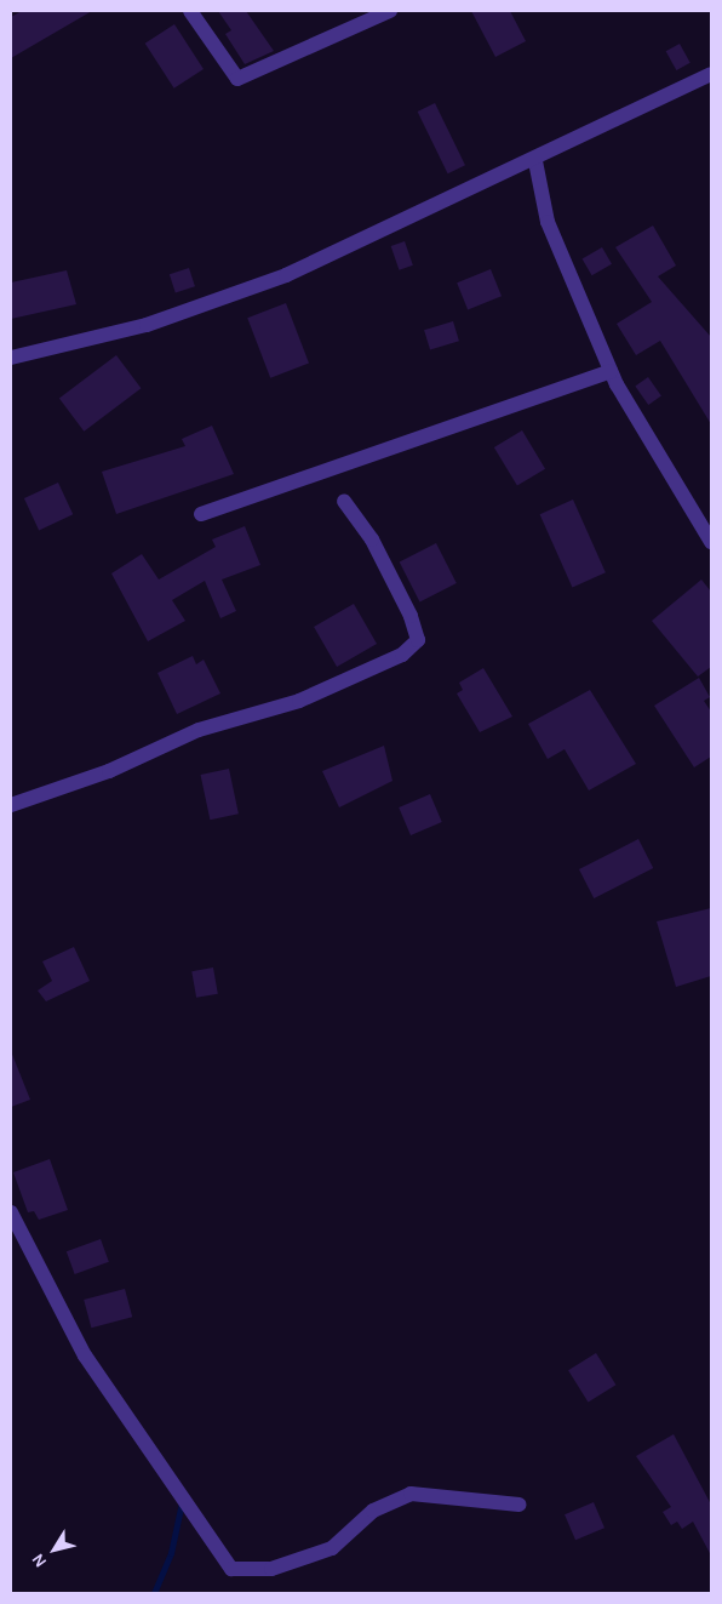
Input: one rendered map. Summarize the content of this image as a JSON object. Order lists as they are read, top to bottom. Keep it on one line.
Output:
{"north":"bottom left"}
